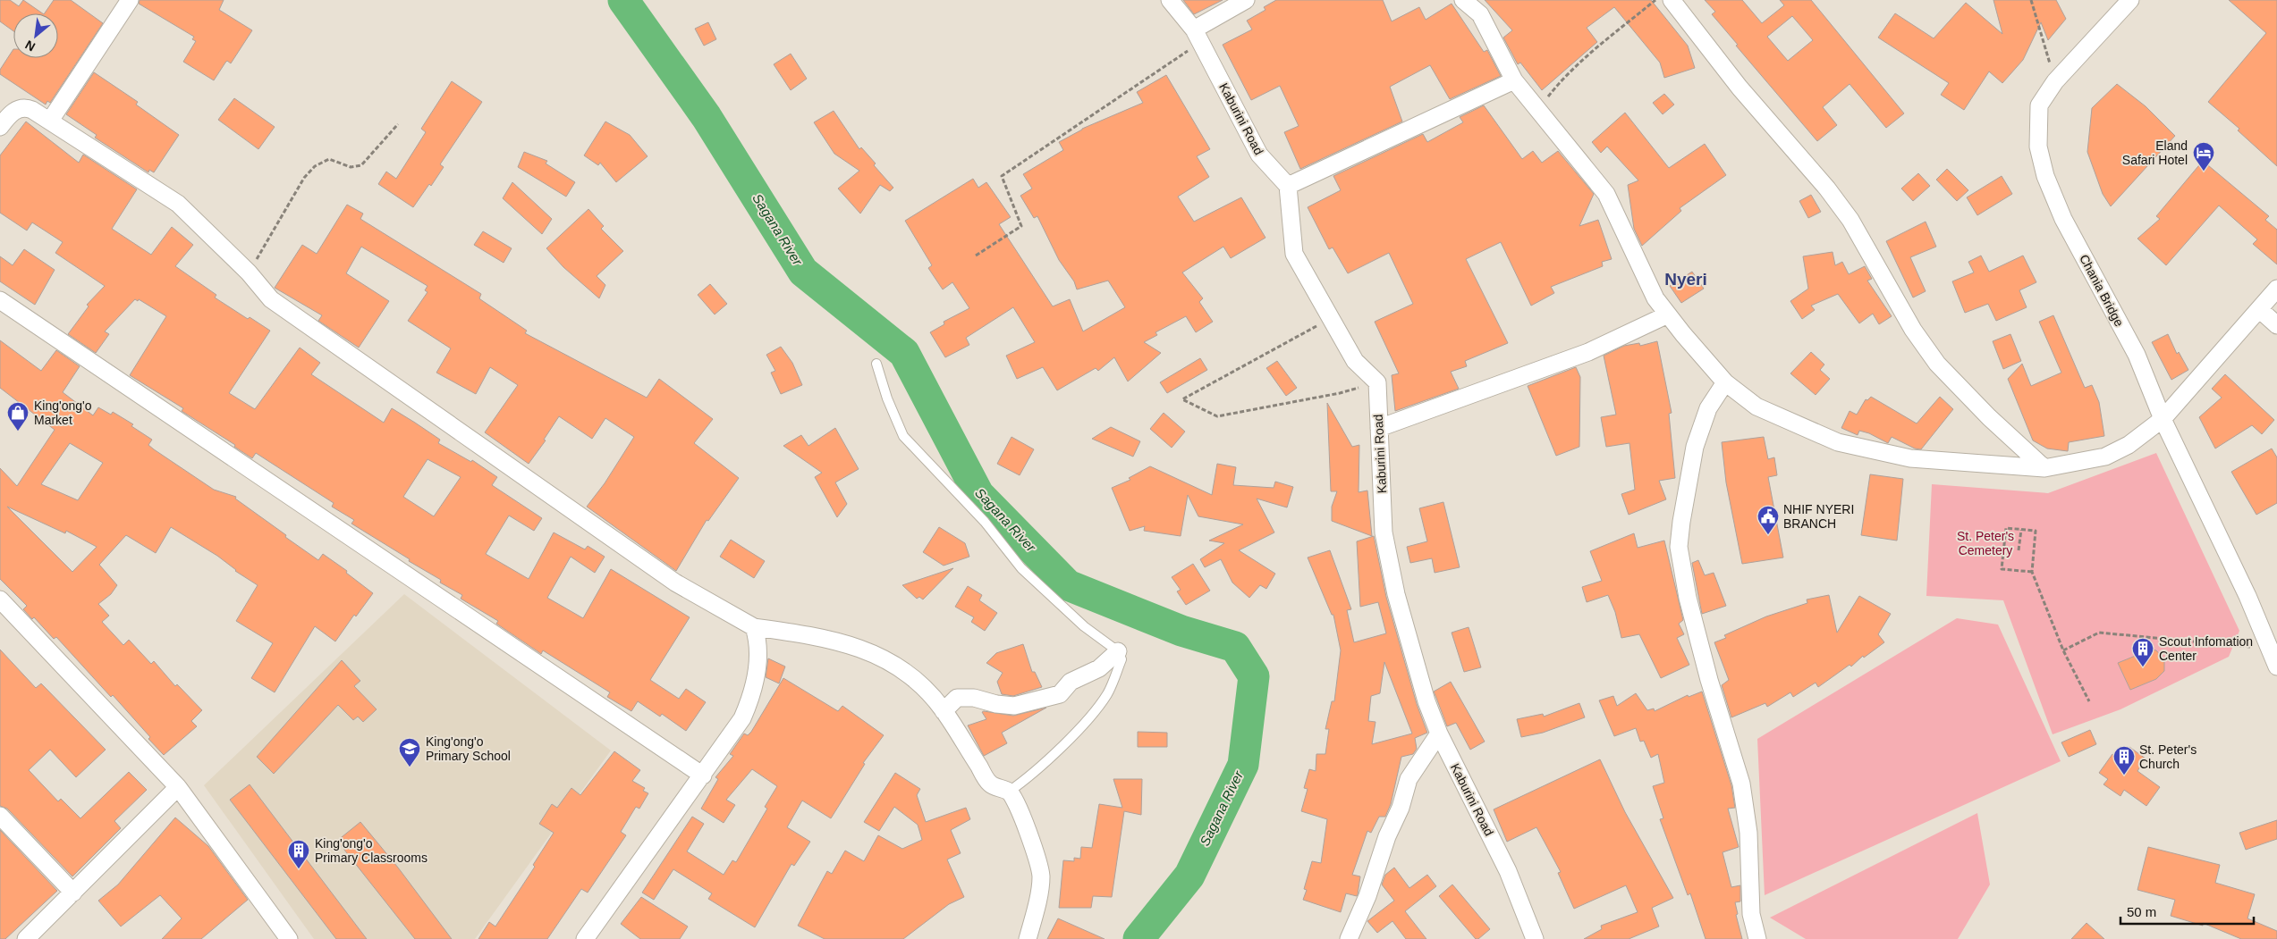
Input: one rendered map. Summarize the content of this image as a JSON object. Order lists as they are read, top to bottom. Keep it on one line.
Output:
{"streets":{"street":["Kaburini Road","Chania Bridge"]},"districts":["Nyeri"],"water":["Sagana River"],"parks":["St. Peter's Cemetery"],"places":{"hotel":["Eland Safari Hotel"],"shop":["King'ong'o Market"],"public building":["NHIF NYERI BRANCH"],"building":["Scout Infomation Center","St. Peter's Church","King'ong'o Primary Classrooms"],"school or university":["King'ong'o Primary School"]},"scale_bar":"50 m","north":"bottom left"}
